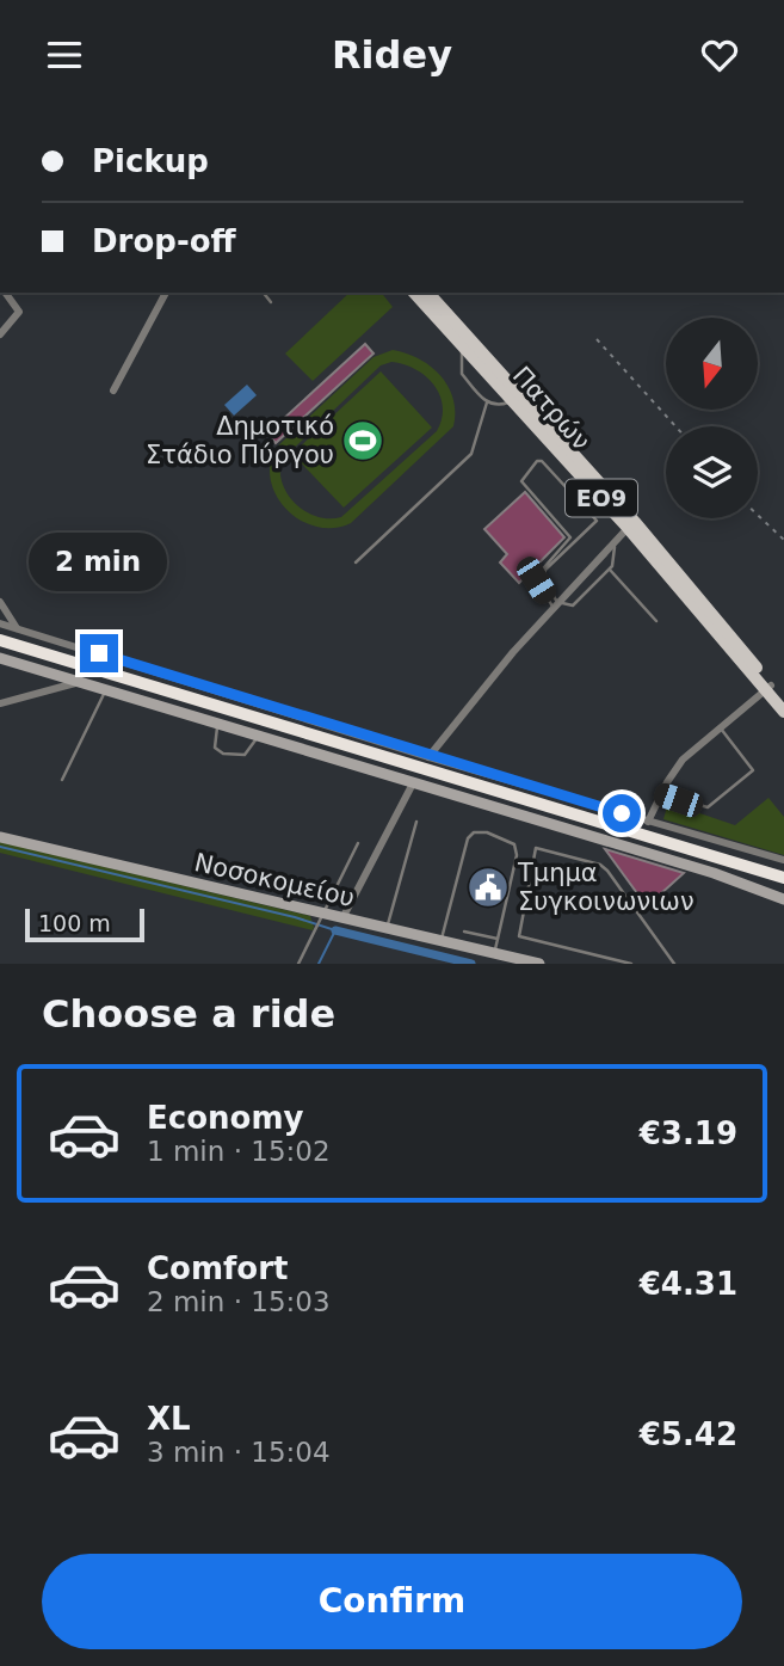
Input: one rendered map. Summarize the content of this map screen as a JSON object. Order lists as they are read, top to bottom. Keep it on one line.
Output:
{"streets":{"main road":["Πατρών","ΕΟ9"],"street":["Νοσοκομείου"]},"places":{"sports":["Δημοτικό Στάδιο Πύργου"],"public building":["Τμημα Συγκοινωνιων"]},"scale_bar":"100 m","north":"bottom","page":{"header":"Ridey","banner":["Pickup","Drop-off"],"bubble":"2 min","scale":"100 m","heading":"Choose a ride","list":[{"name":"Economy","note":"1 min · 15:02","value":"€3.19"},{"name":"Comfort","note":"2 min · 15:03","value":"€4.31"},{"name":"XL","note":"3 min · 15:04","value":"€5.42"}],"buttons":"Confirm"}}
